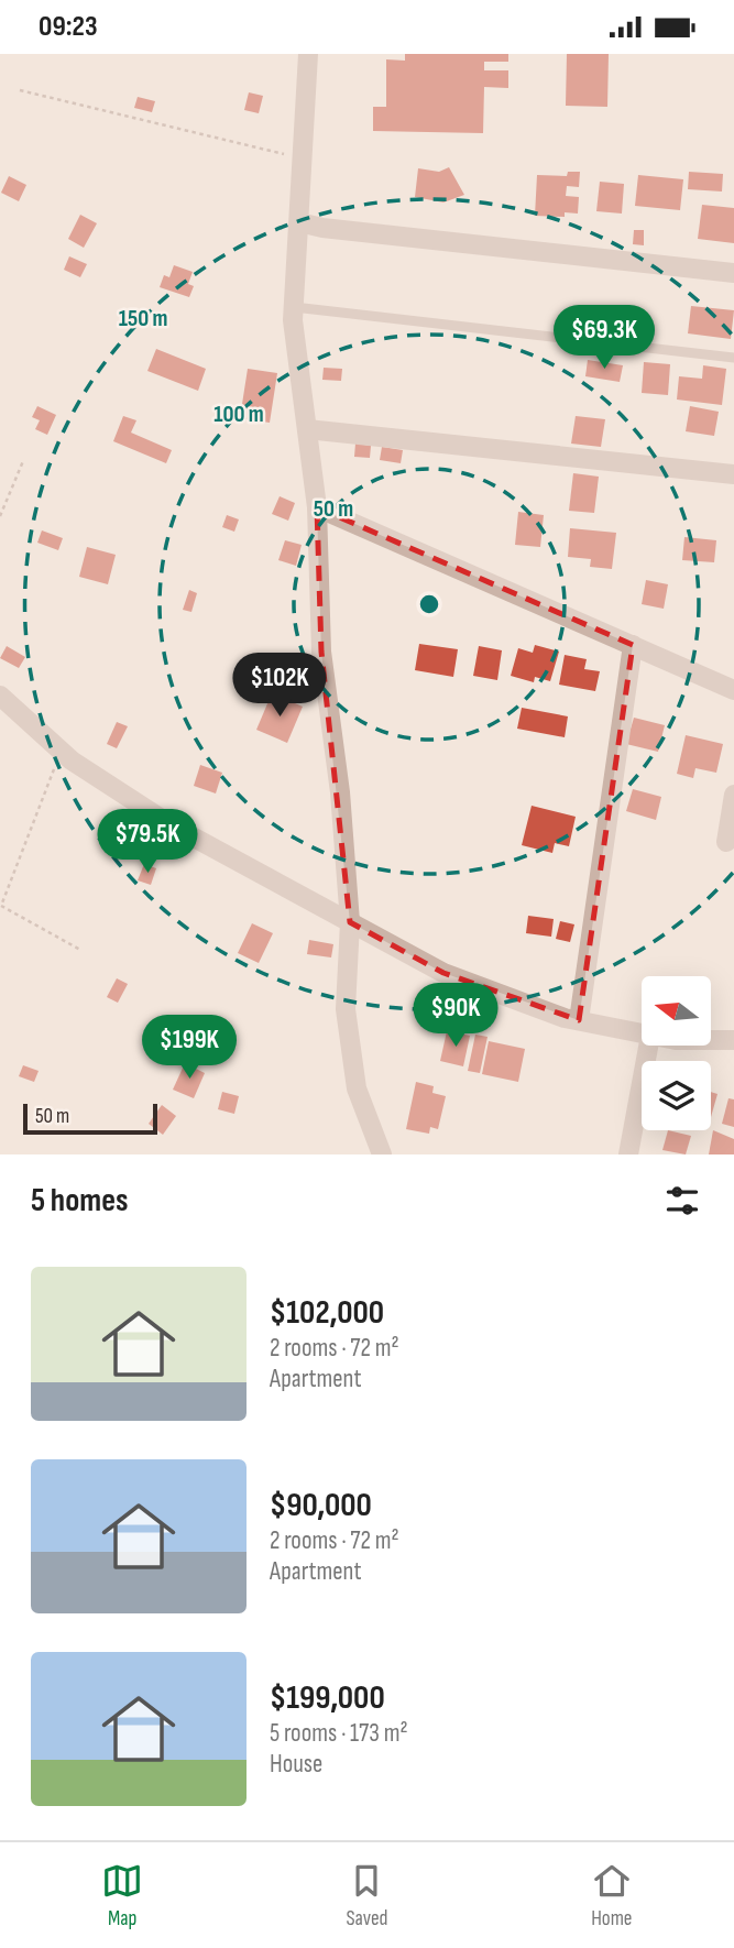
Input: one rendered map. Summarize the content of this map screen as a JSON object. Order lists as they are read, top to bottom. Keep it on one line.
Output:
{"scale_bar":"50 m","north":"left","page":{"status":"09:23","price":["$69.3K","$102K","$79.5K","$90K","$199K"],"scale":"50 m","heading":"5 homes","list":[{"name":"$102,000","note":"2 rooms · 72 m² · Apartment"},{"name":"$90,000","note":"2 rooms · 72 m² · Apartment"},{"name":"$199,000","note":"5 rooms · 173 m² · House"}],"tabs":["Map","Saved","Home"]},"rings":["150 m","100 m","50 m"]}
